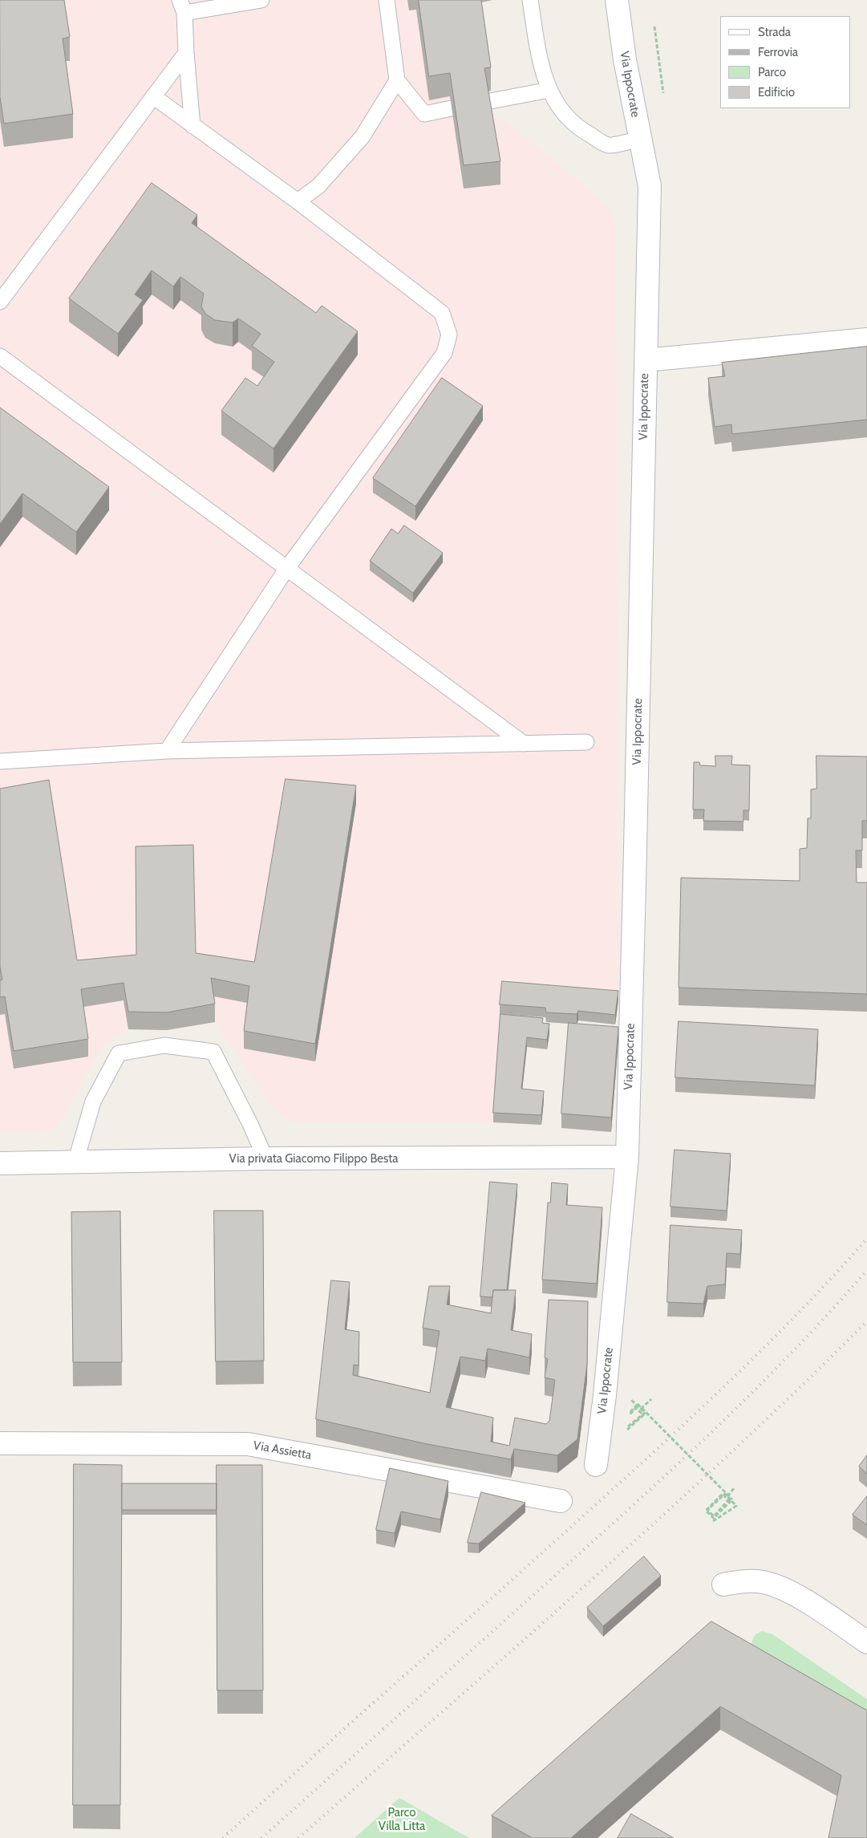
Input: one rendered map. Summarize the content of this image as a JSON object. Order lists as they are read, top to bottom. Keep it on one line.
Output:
{"streets":{"street":["Via Ippocrate","Via privata Giacomo Filippo Besta","Via Assietta"]},"crossings":[["Via Ippocrate","Via privata Giacomo Filippo Besta"]],"parks":["Parco Villa Litta"],"legend":["Strada","Ferrovia","Parco","Edificio"]}
